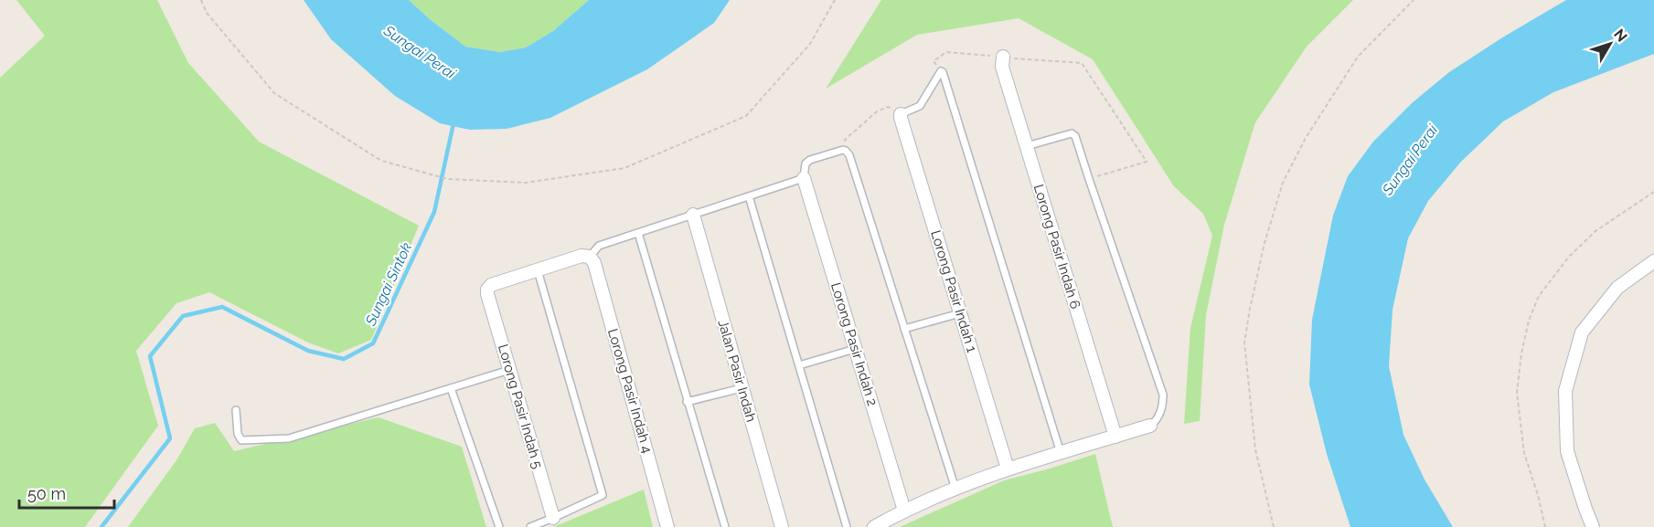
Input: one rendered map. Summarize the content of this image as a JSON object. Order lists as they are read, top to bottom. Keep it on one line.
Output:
{"streets":{"street":["Lorong Pasir Indah 6","Lorong Pasir Indah 1","Lorong Pasir Indah 2","Jalan Pasir Indah","Lorong Pasir Indah 4","Lorong Pasir Indah 5"]},"water":["Sungai Perai","Sungai Sintok"],"scale_bar":"50 m","north":"top right"}
